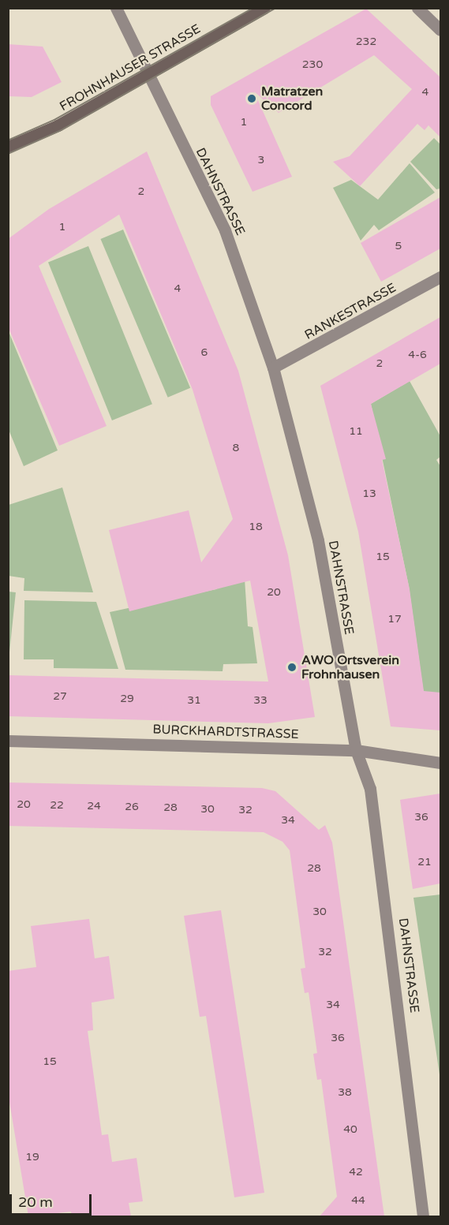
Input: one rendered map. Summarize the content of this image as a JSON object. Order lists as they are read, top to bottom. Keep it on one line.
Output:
{"streets":{"main road":["FROHNHAUSER STRASSE"],"street":["DAHNSTRASSE","RANKESTRASSE","BURCKHARDTSTRASSE"]},"crossings":[["FROHNHAUSER STRASSE","DAHNSTRASSE"],["DAHNSTRASSE","RANKESTRASSE"],["DAHNSTRASSE","BURCKHARDTSTRASSE"]],"places":["Matratzen Concord","AWO Ortsverein Frohnhausen"],"house_numbers":["232","230","4","1","3","2","1","5","4","6","4-6","2","11","8","13","18","15","20","17","27","29","31","33","20","22","24","26","28","30","32","36","34","21","28","30","32","34","36","15","38","40","19","42","44"],"scale_bar":"20 m"}
